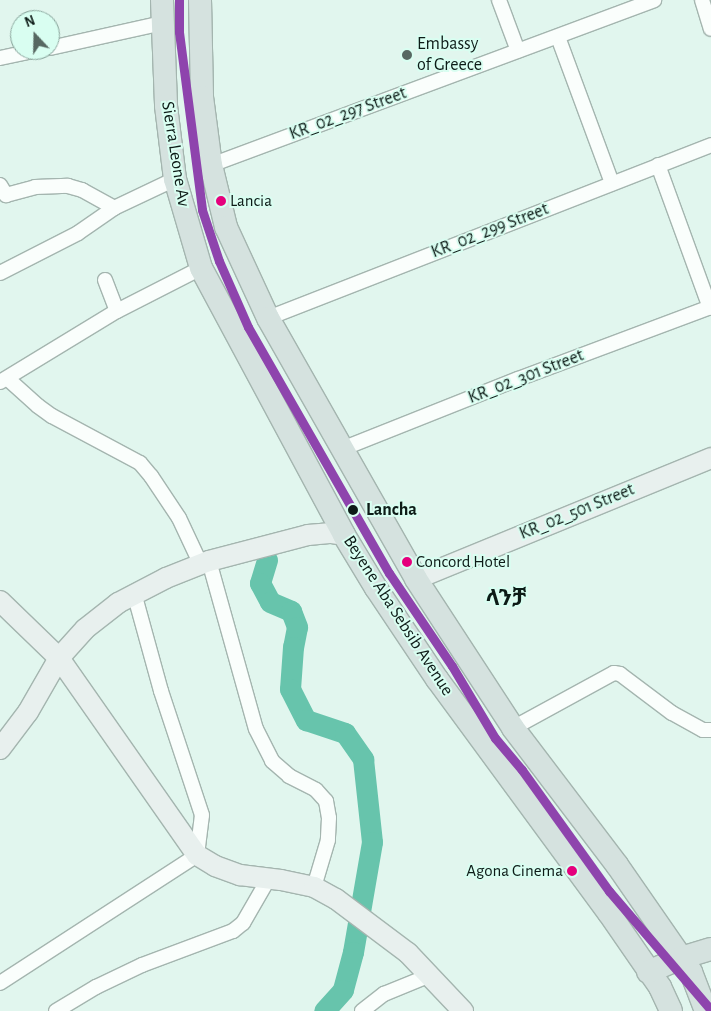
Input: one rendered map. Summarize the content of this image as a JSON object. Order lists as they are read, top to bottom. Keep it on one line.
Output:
{"streets":{"main road":["Sierra Leone Av","Beyene Aba Sebsib Avenue"],"street":["KR_02_297 Street","KR_02_299 Street","KR_02_301 Street","KR_02_501 Street"]},"crossings":[["KR_02_297 Street","Sierra Leone Av"],["Sierra Leone Av","KR_02_299 Street"],["Sierra Leone Av","Beyene Aba Sebsib Avenue"],["KR_02_299 Street","Beyene Aba Sebsib Avenue"],["KR_02_301 Street","Beyene Aba Sebsib Avenue"],["KR_02_501 Street","Beyene Aba Sebsib Avenue"]],"districts":["ላንቻ"],"places":["Embassy of Greece","Lancia","Lancha","Concord Hotel","Agona Cinema"],"north":"top"}
